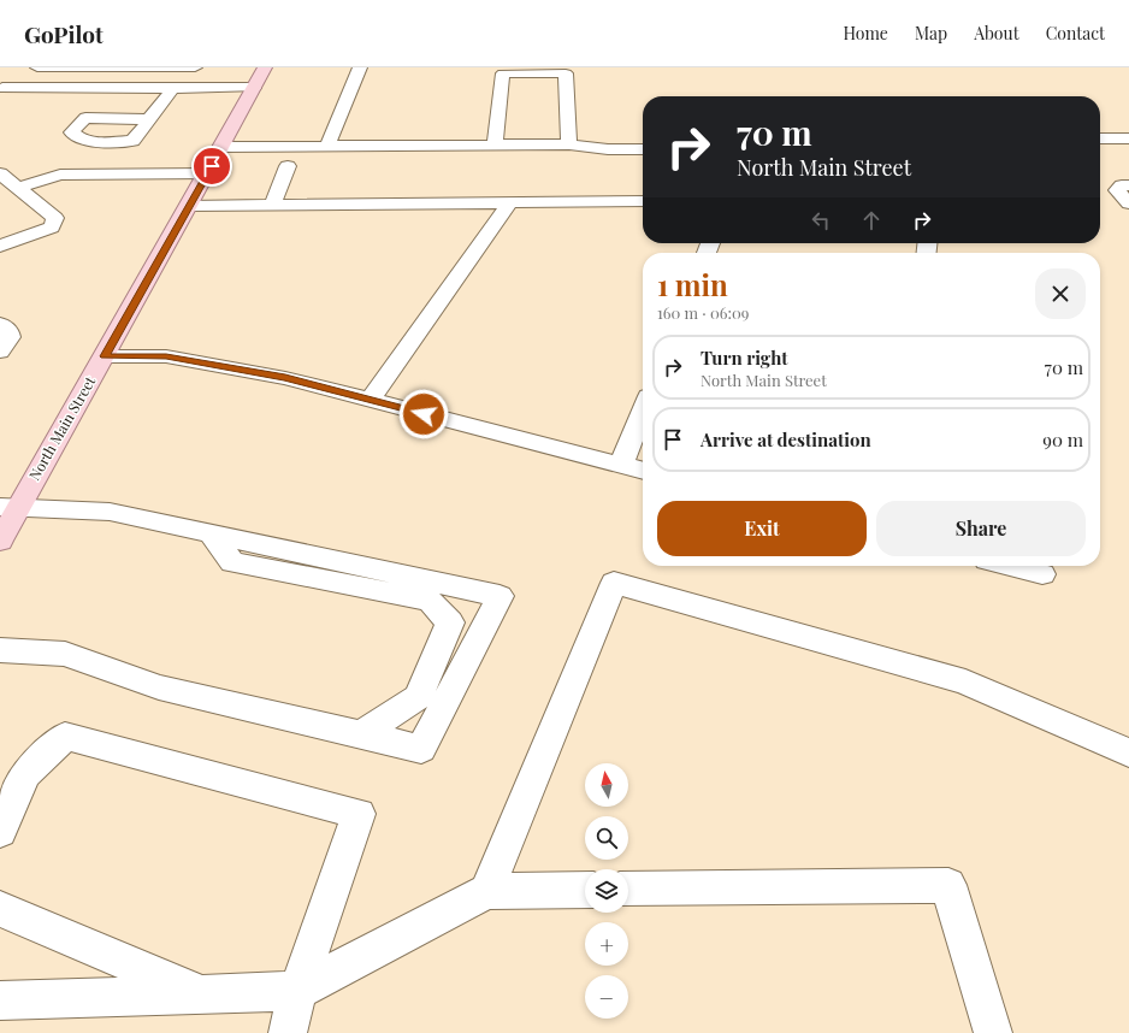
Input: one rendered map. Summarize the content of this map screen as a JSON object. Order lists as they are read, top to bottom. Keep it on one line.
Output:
{"streets":{"main road":["North Main Street"]},"north":"top","page":{"header":"GoPilot","nav":["Home","Map","About","Contact"],"turn":["70 m","North Main Street"],"heading":["1 min","160 m · 06:09"],"list":[{"name":"Turn right","note":"North Main Street","value":"70 m"},{"name":"Arrive at destination","value":"90 m"}],"buttons":["Exit","Share"],"map_buttons":["+","−"]}}
